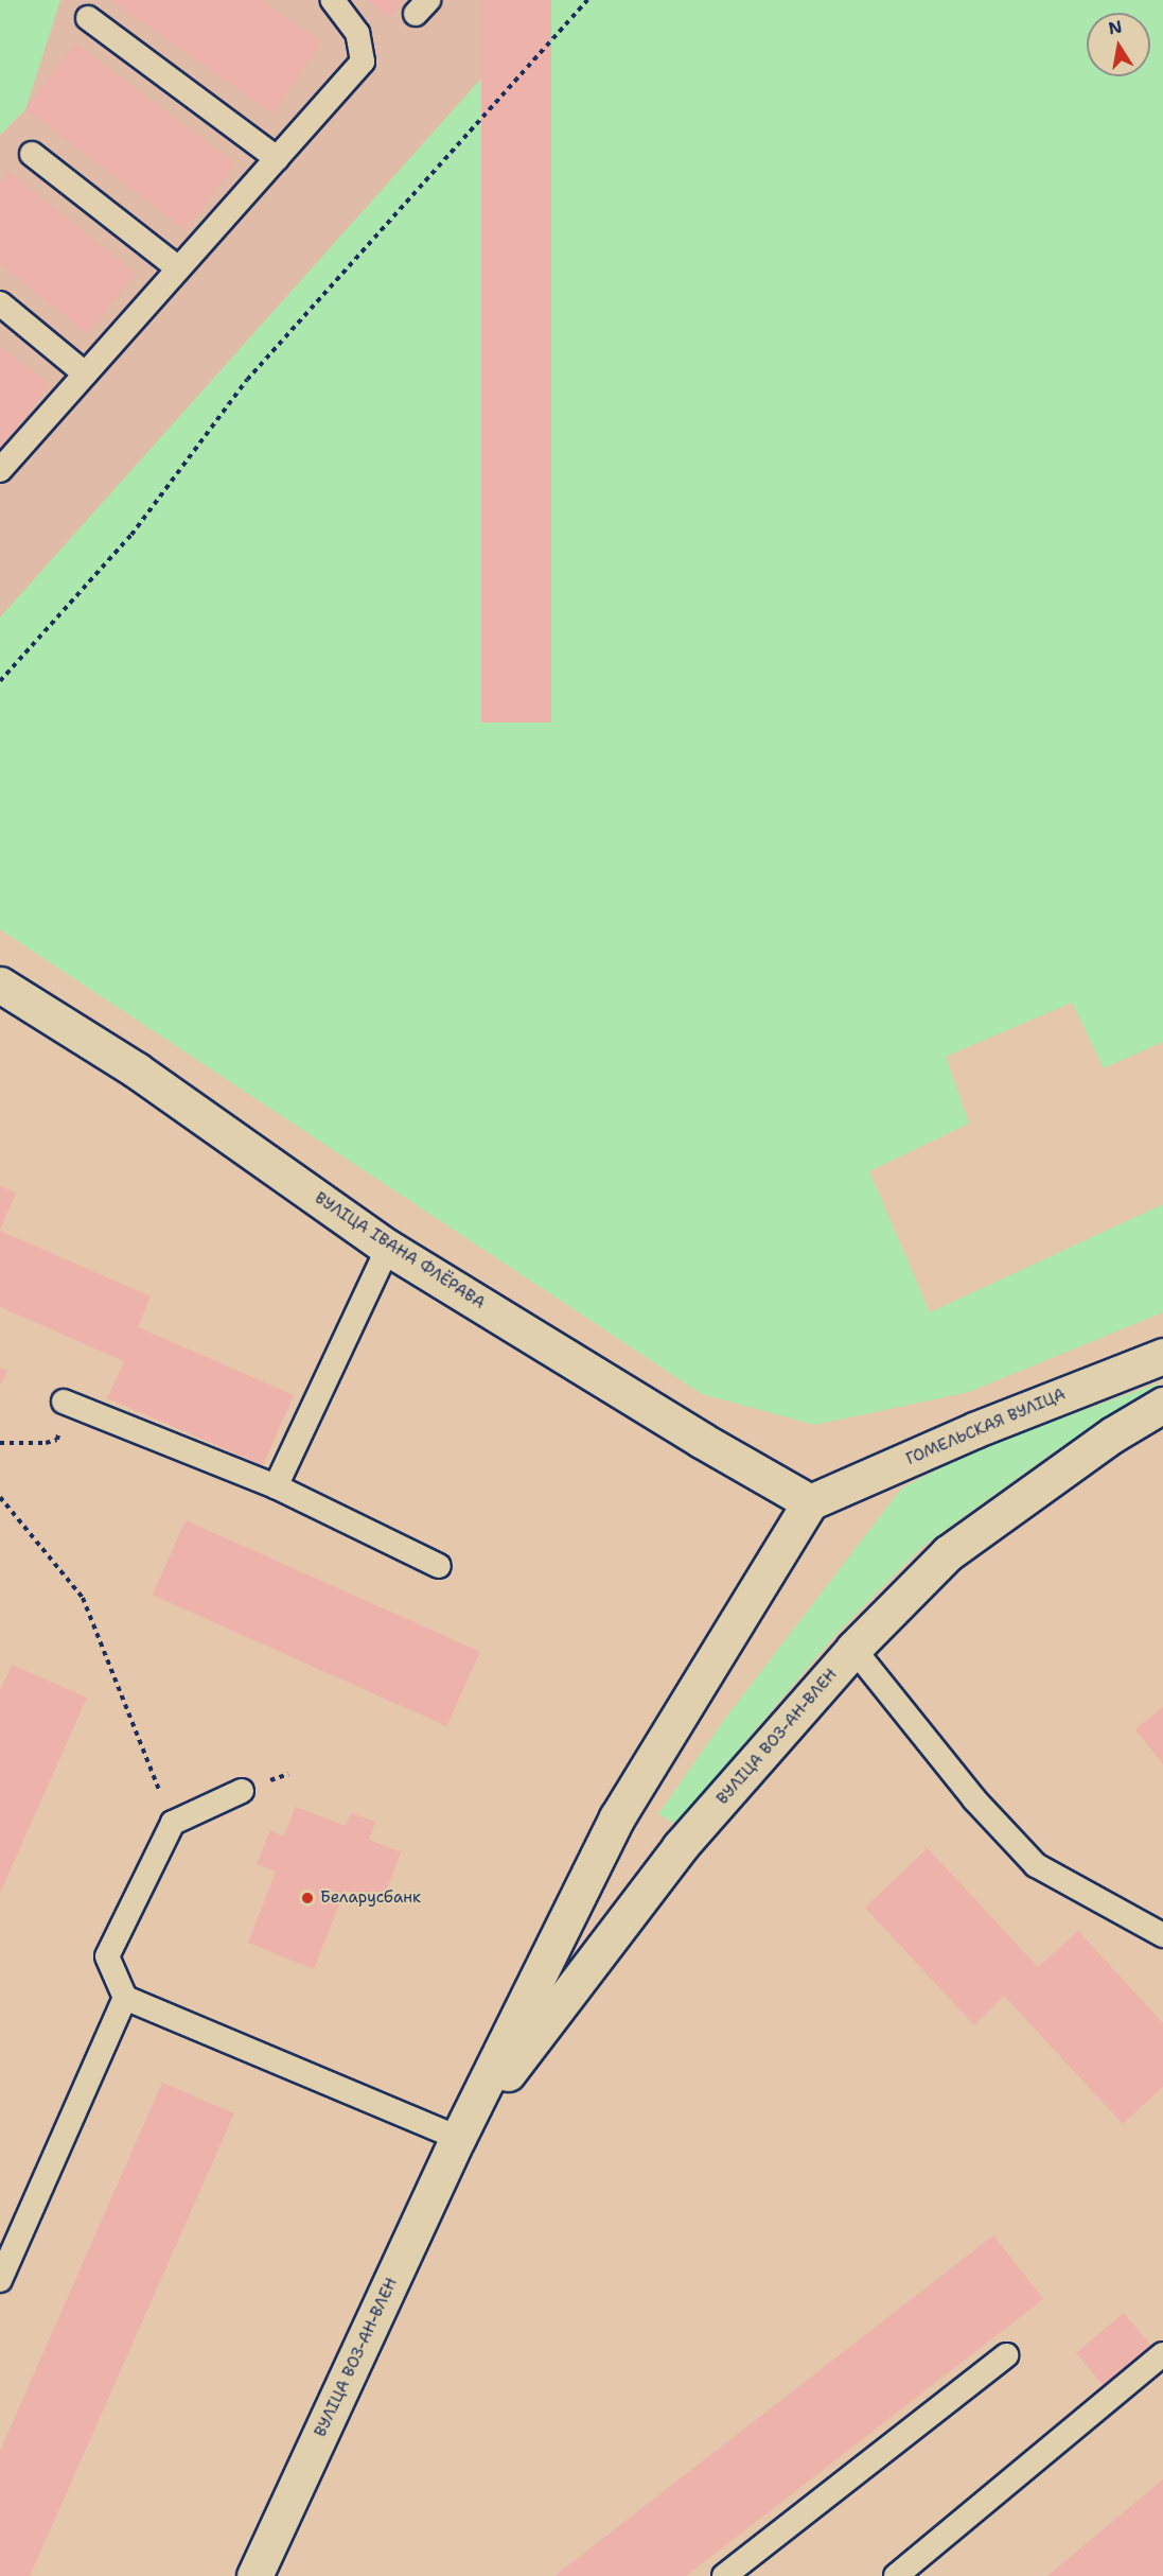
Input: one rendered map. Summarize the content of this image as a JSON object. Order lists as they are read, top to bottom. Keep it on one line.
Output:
{"streets":{"main road":["ВУЛІЦА ІВАНА ФЛЁРАВА","ГОМЕЛЬСКАЯ ВУЛІЦА","ВУЛІЦА ВОЗ-АН-ВЛЕН"]},"crossings":[["ВУЛІЦА ІВАНА ФЛЁРАВА","ГОМЕЛЬСКАЯ ВУЛІЦА"],["ВУЛІЦА ІВАНА ФЛЁРАВА","ВУЛІЦА ВОЗ-АН-ВЛЕН"],["ГОМЕЛЬСКАЯ ВУЛІЦА","ВУЛІЦА ВОЗ-АН-ВЛЕН"]],"places":["Беларусбанк"],"north":"top"}
